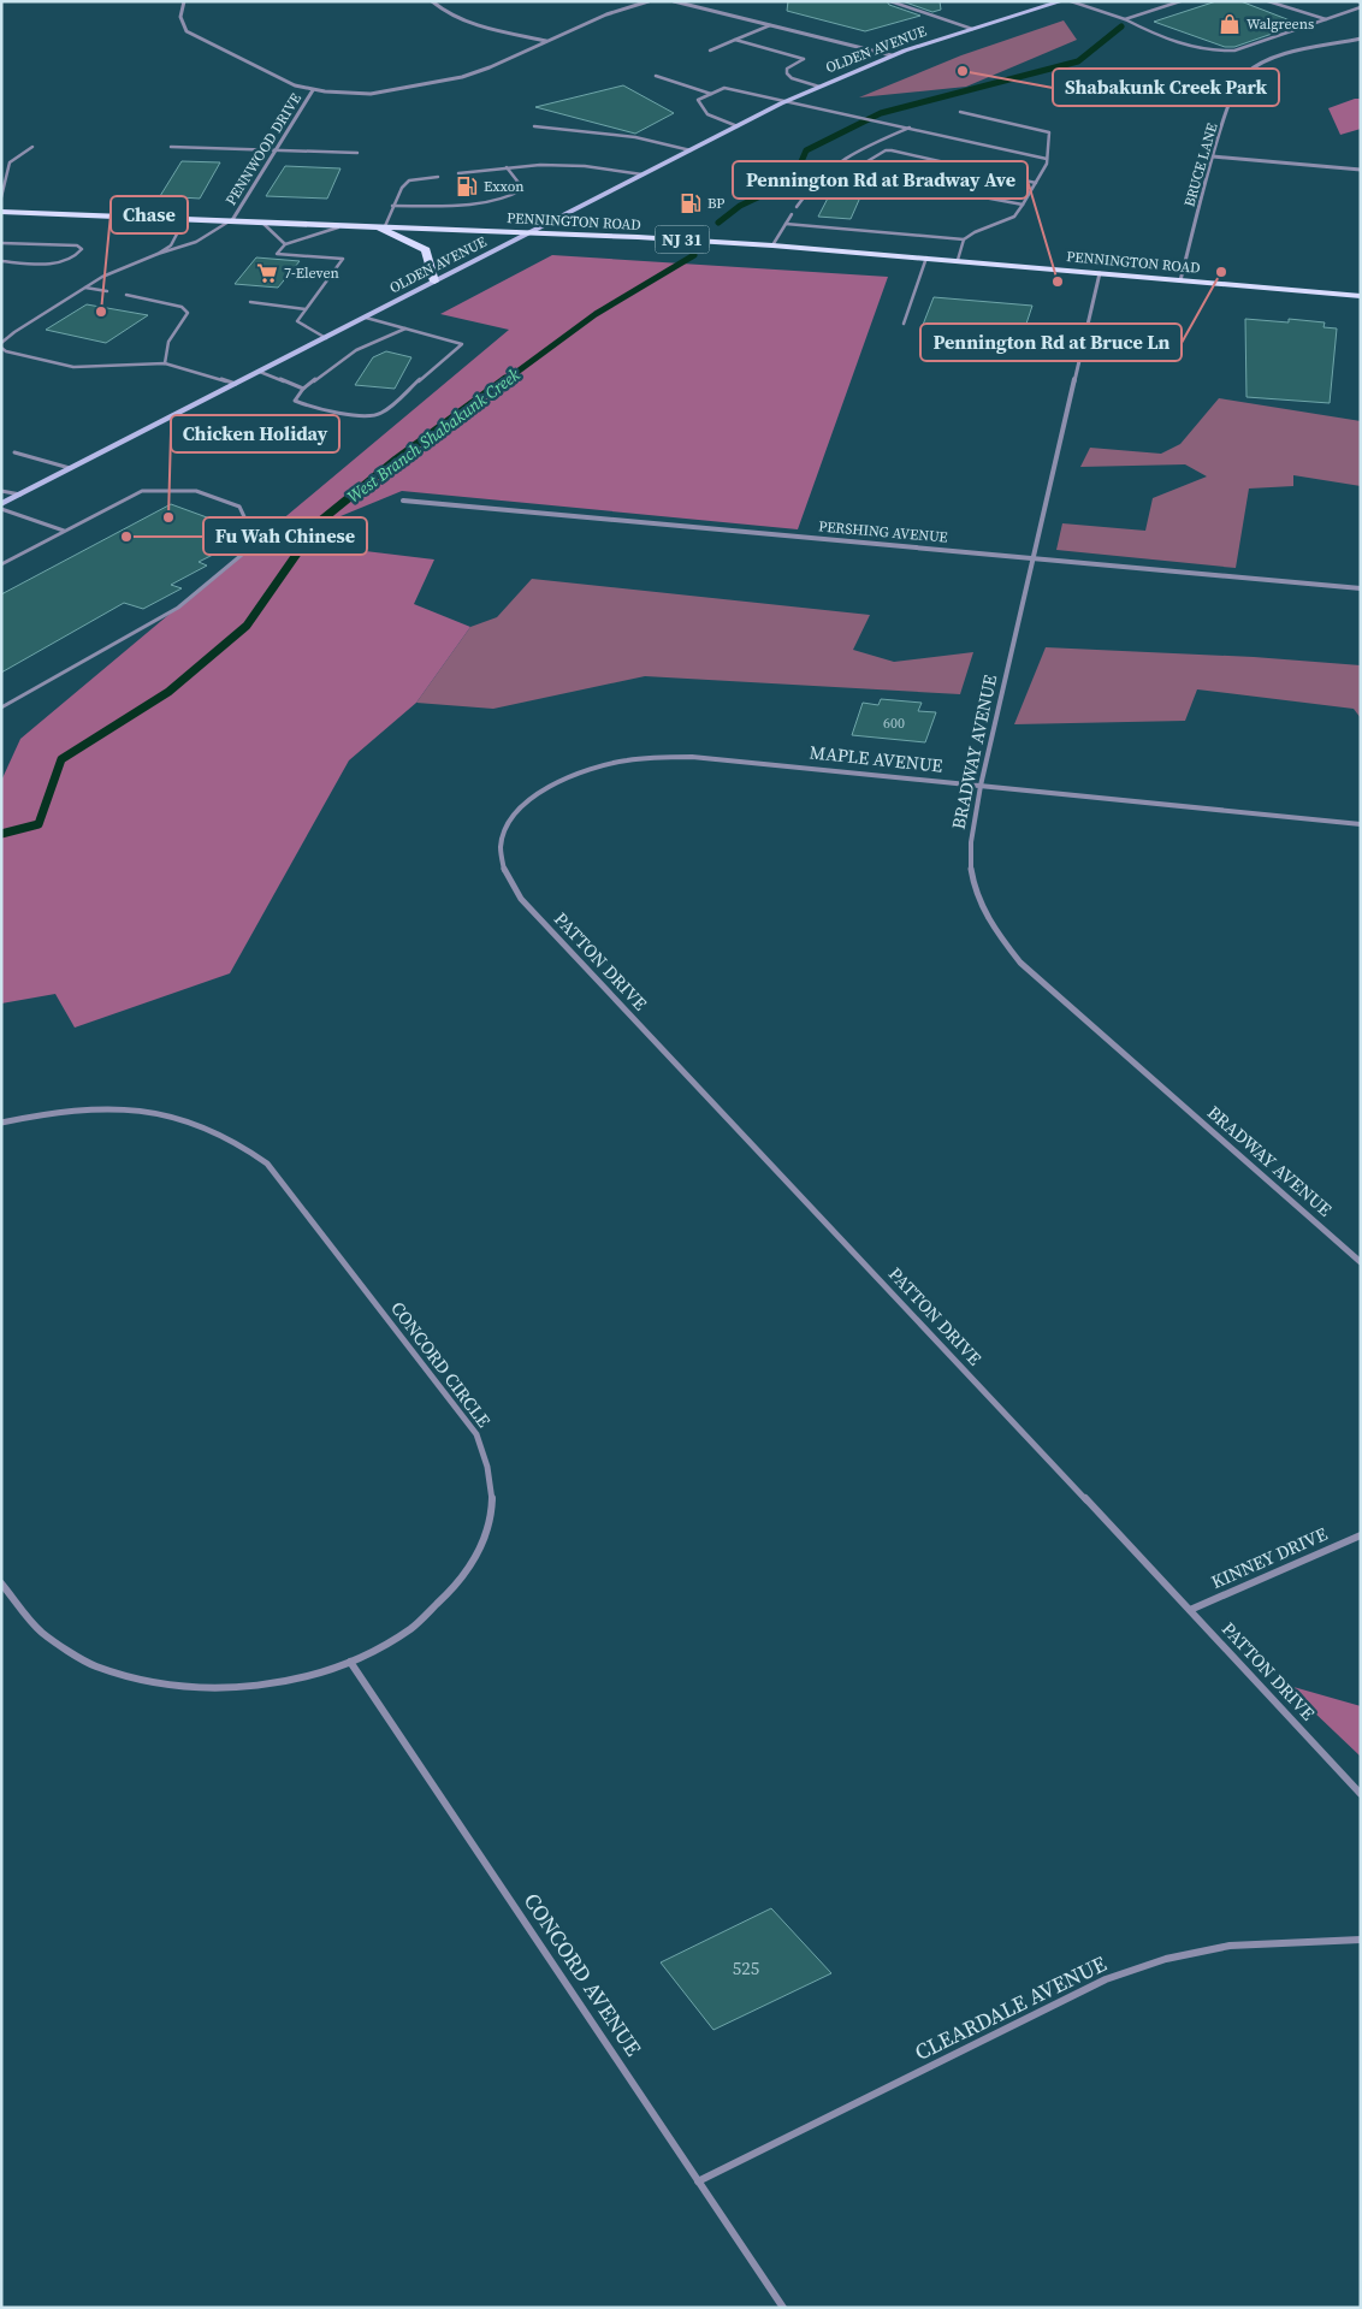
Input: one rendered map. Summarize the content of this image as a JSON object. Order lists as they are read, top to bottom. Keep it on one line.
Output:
{"streets":{"main road":["OLDEN AVENUE","PENNINGTON ROAD","NJ 31"],"street":["PENNWOOD DRIVE","BRUCE LANE","PERSHING AVENUE","BRADWAY AVENUE","MAPLE AVENUE","PATTON DRIVE","CONCORD CIRCLE","KINNEY DRIVE","CONCORD AVENUE","CLEARDALE AVENUE"]},"crossings":[["OLDEN AVENUE","PENNINGTON ROAD"],["PENNWOOD DRIVE","PENNINGTON ROAD"],["BRUCE LANE","PENNINGTON ROAD"],["PENNINGTON ROAD","BRADWAY AVENUE"],["PERSHING AVENUE","BRADWAY AVENUE"],["BRADWAY AVENUE","MAPLE AVENUE"],["MAPLE AVENUE","PATTON DRIVE"],["PATTON DRIVE","KINNEY DRIVE"],["CONCORD CIRCLE","CONCORD AVENUE"],["CONCORD AVENUE","CLEARDALE AVENUE"]],"water":["West Branch Shabakunk Creek"],"places":{"shop":["Walgreens"],"other":["Shabakunk Creek Park","Pennington Rd at Bruce Ln","Pennington Rd at Bradway Ave","Chase","Chicken Holiday","Fu Wah Chinese"],"fuel station":["Exxon","BP"],"supermarket":["7-Eleven"]},"house_numbers":["600","525"]}
